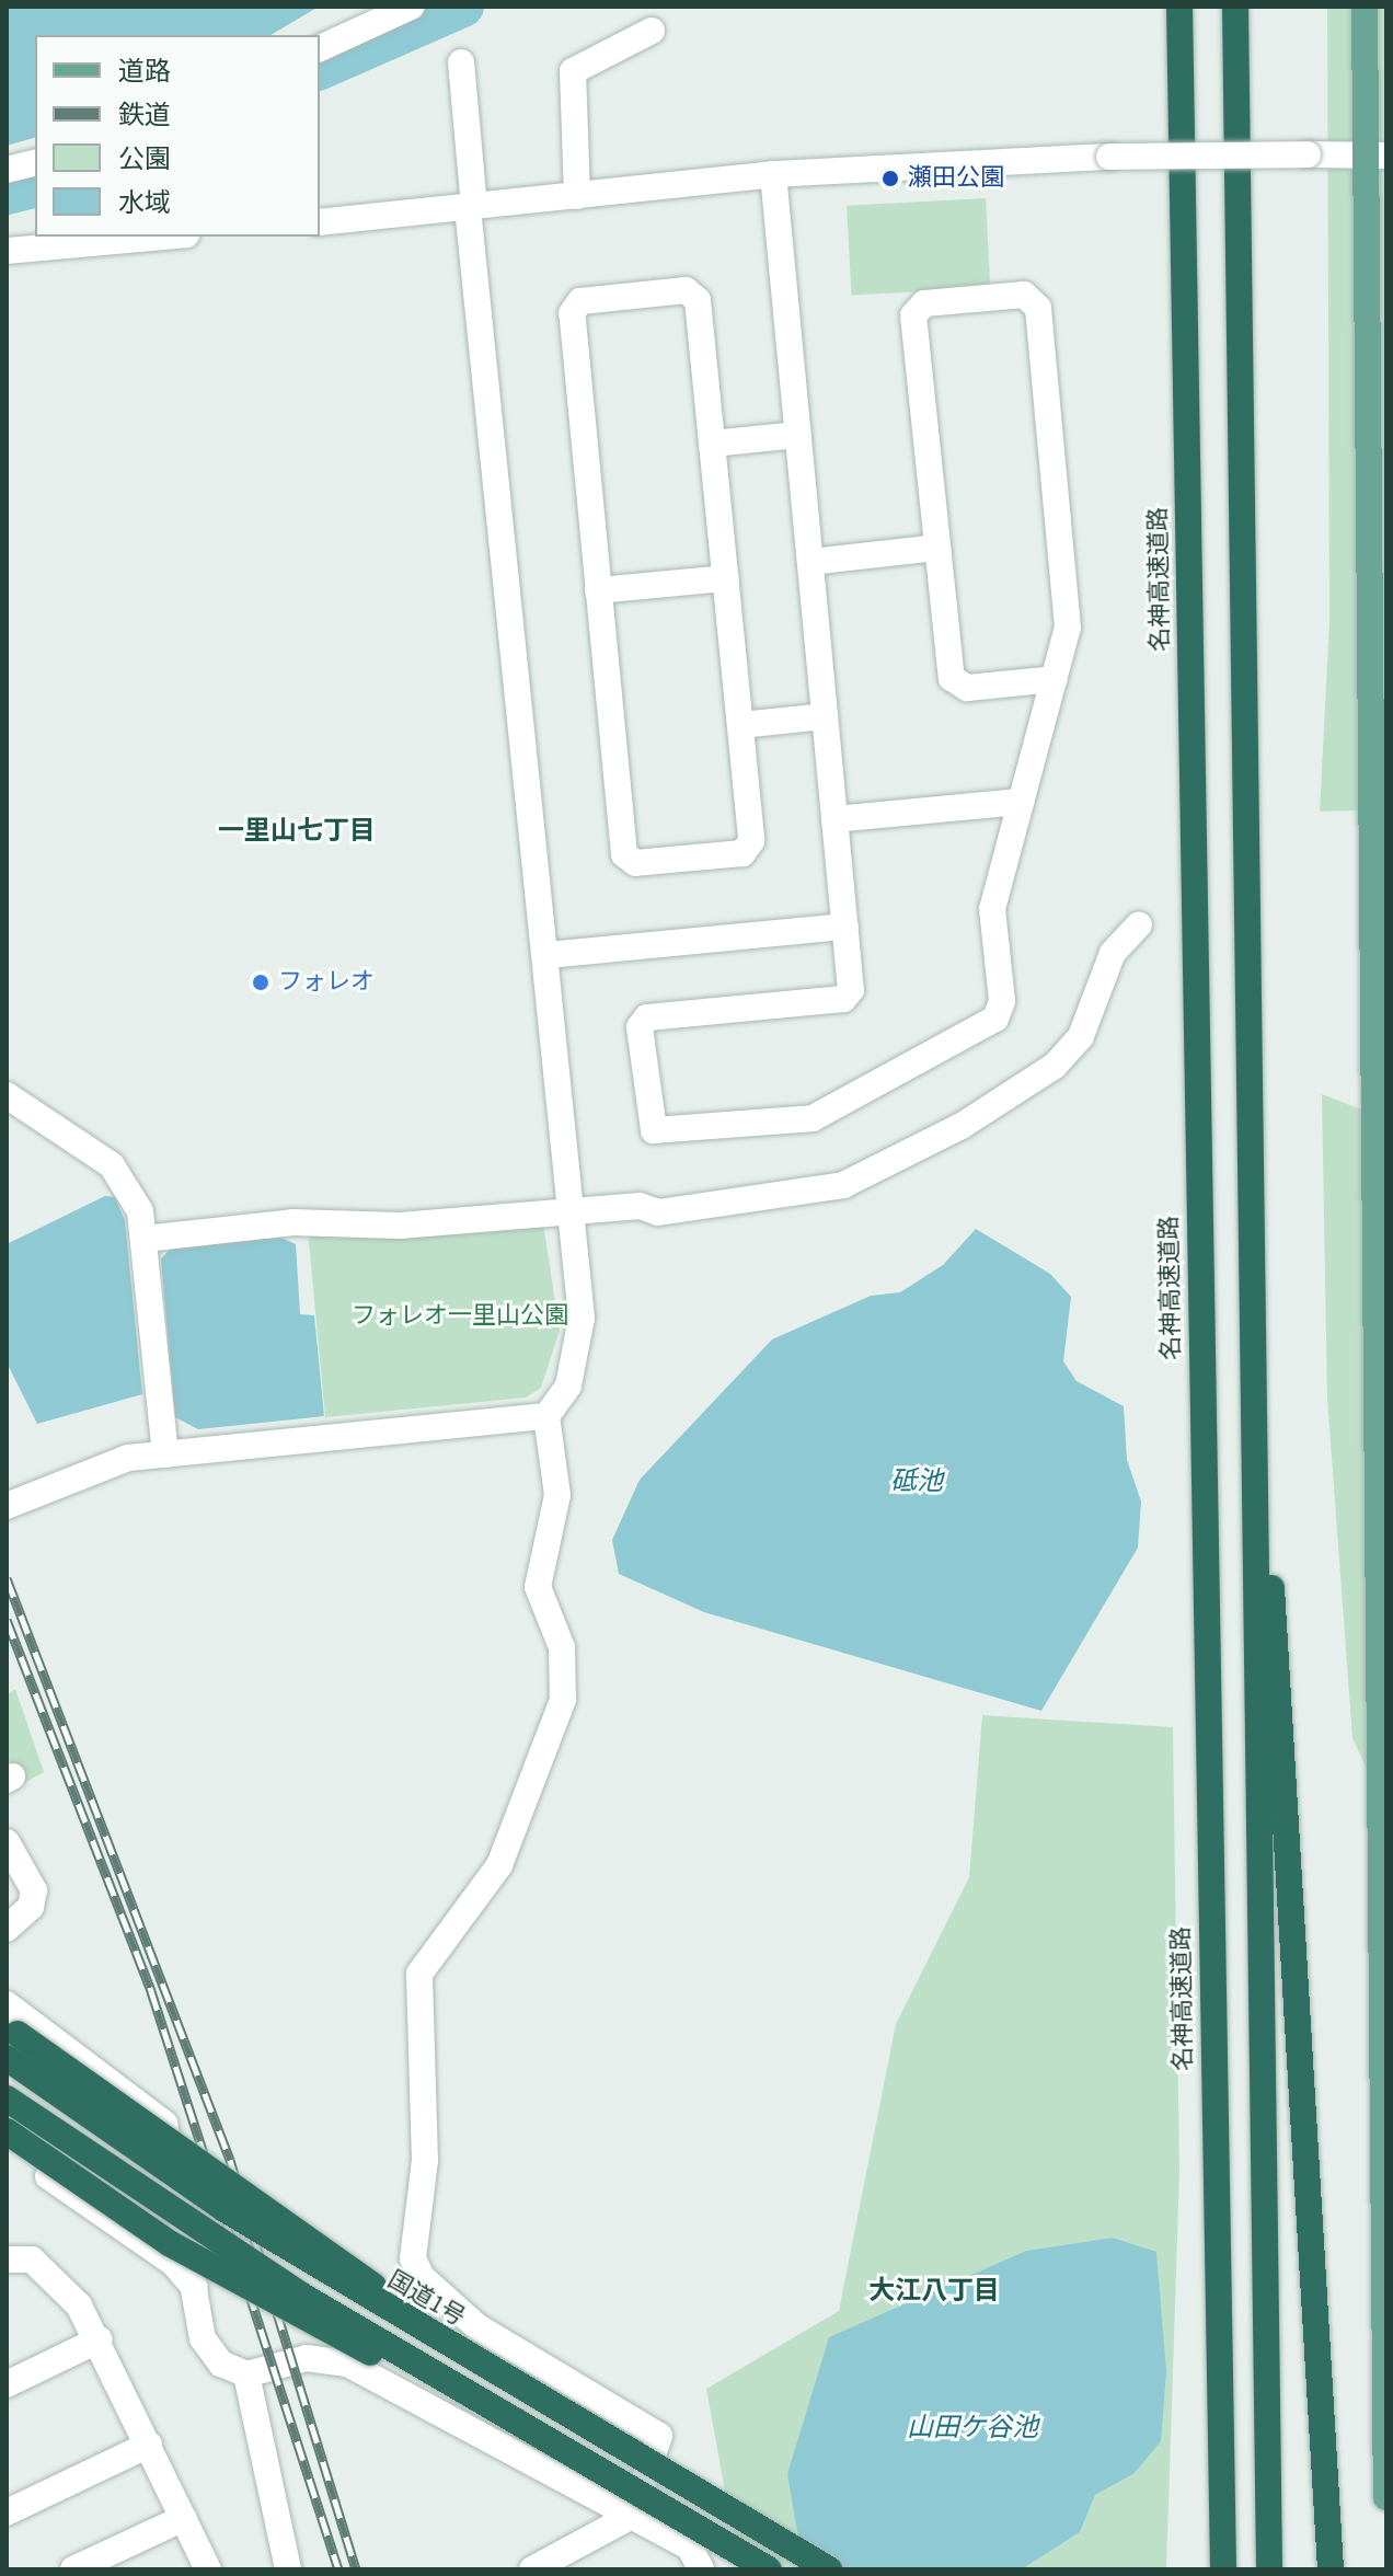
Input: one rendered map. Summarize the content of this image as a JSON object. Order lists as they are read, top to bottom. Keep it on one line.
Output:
{"streets":{"highway":["名神高速道路","国道1号"]},"districts":["一里山七丁目","大江八丁目"],"water":["砥池","山田ケ谷池"],"parks":["フォレオ一里山公園"],"places":["瀬田公園","フォレオ"],"legend":["道路","鉄道","公園","水域"]}
